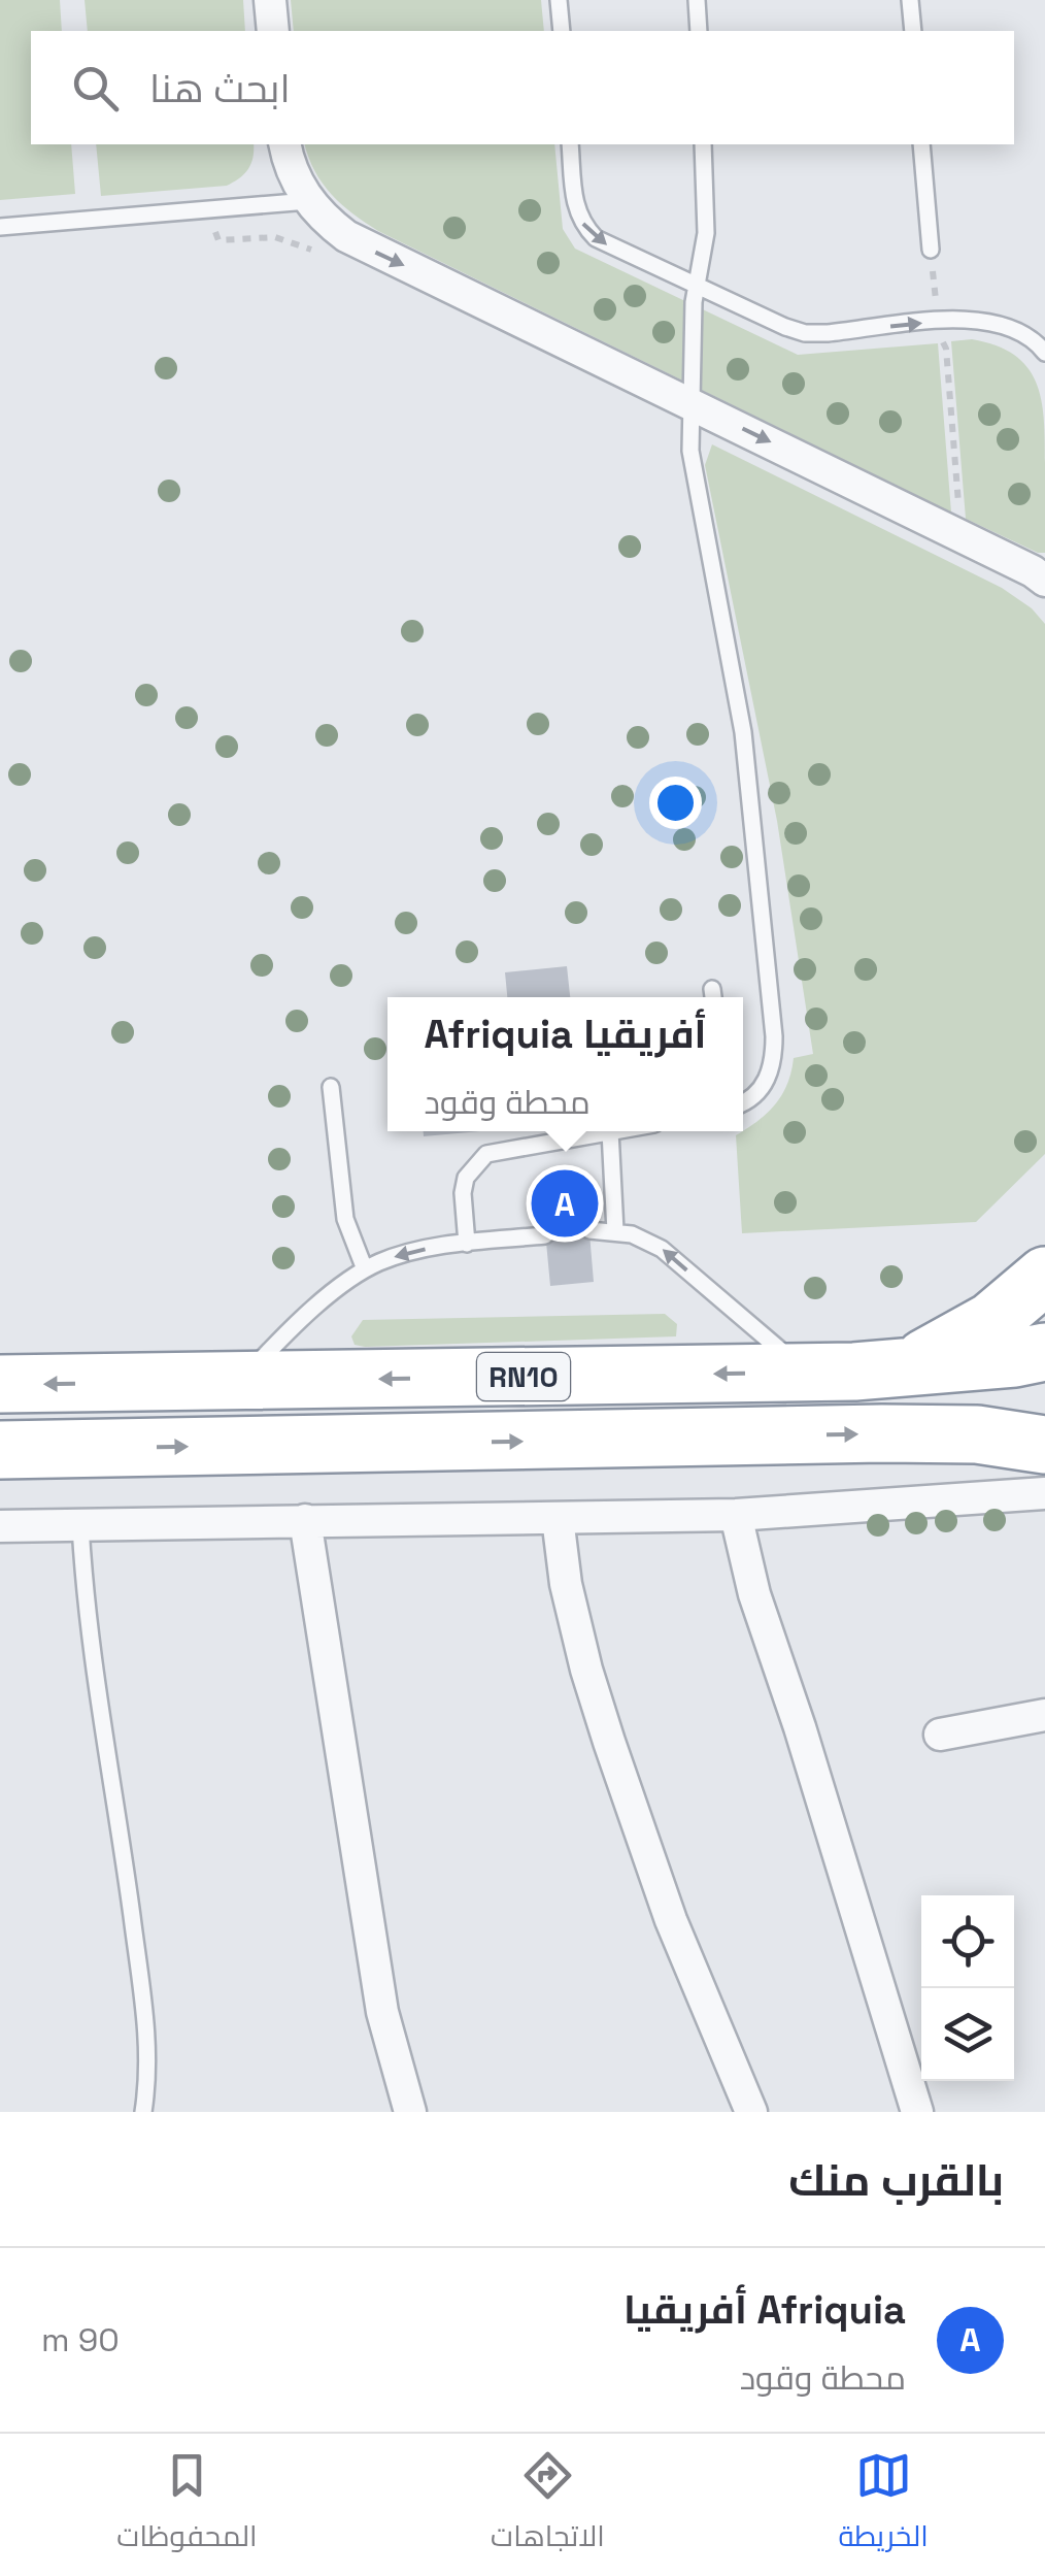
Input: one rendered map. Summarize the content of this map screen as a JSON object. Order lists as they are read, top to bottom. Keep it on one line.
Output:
{"streets":{"highway":["RN10"]},"page":{"search":"ابحث هنا","popup":["Afriquia أفريقيا","محطة وقود"],"pins":"A","heading":"بالقرب منك","list":[{"mark":"A","name":"Afriquia أفريقيا","note":"محطة وقود","value":"90 m"}],"nav":["الخريطة","الاتجاهات","المحفوظات"]}}
